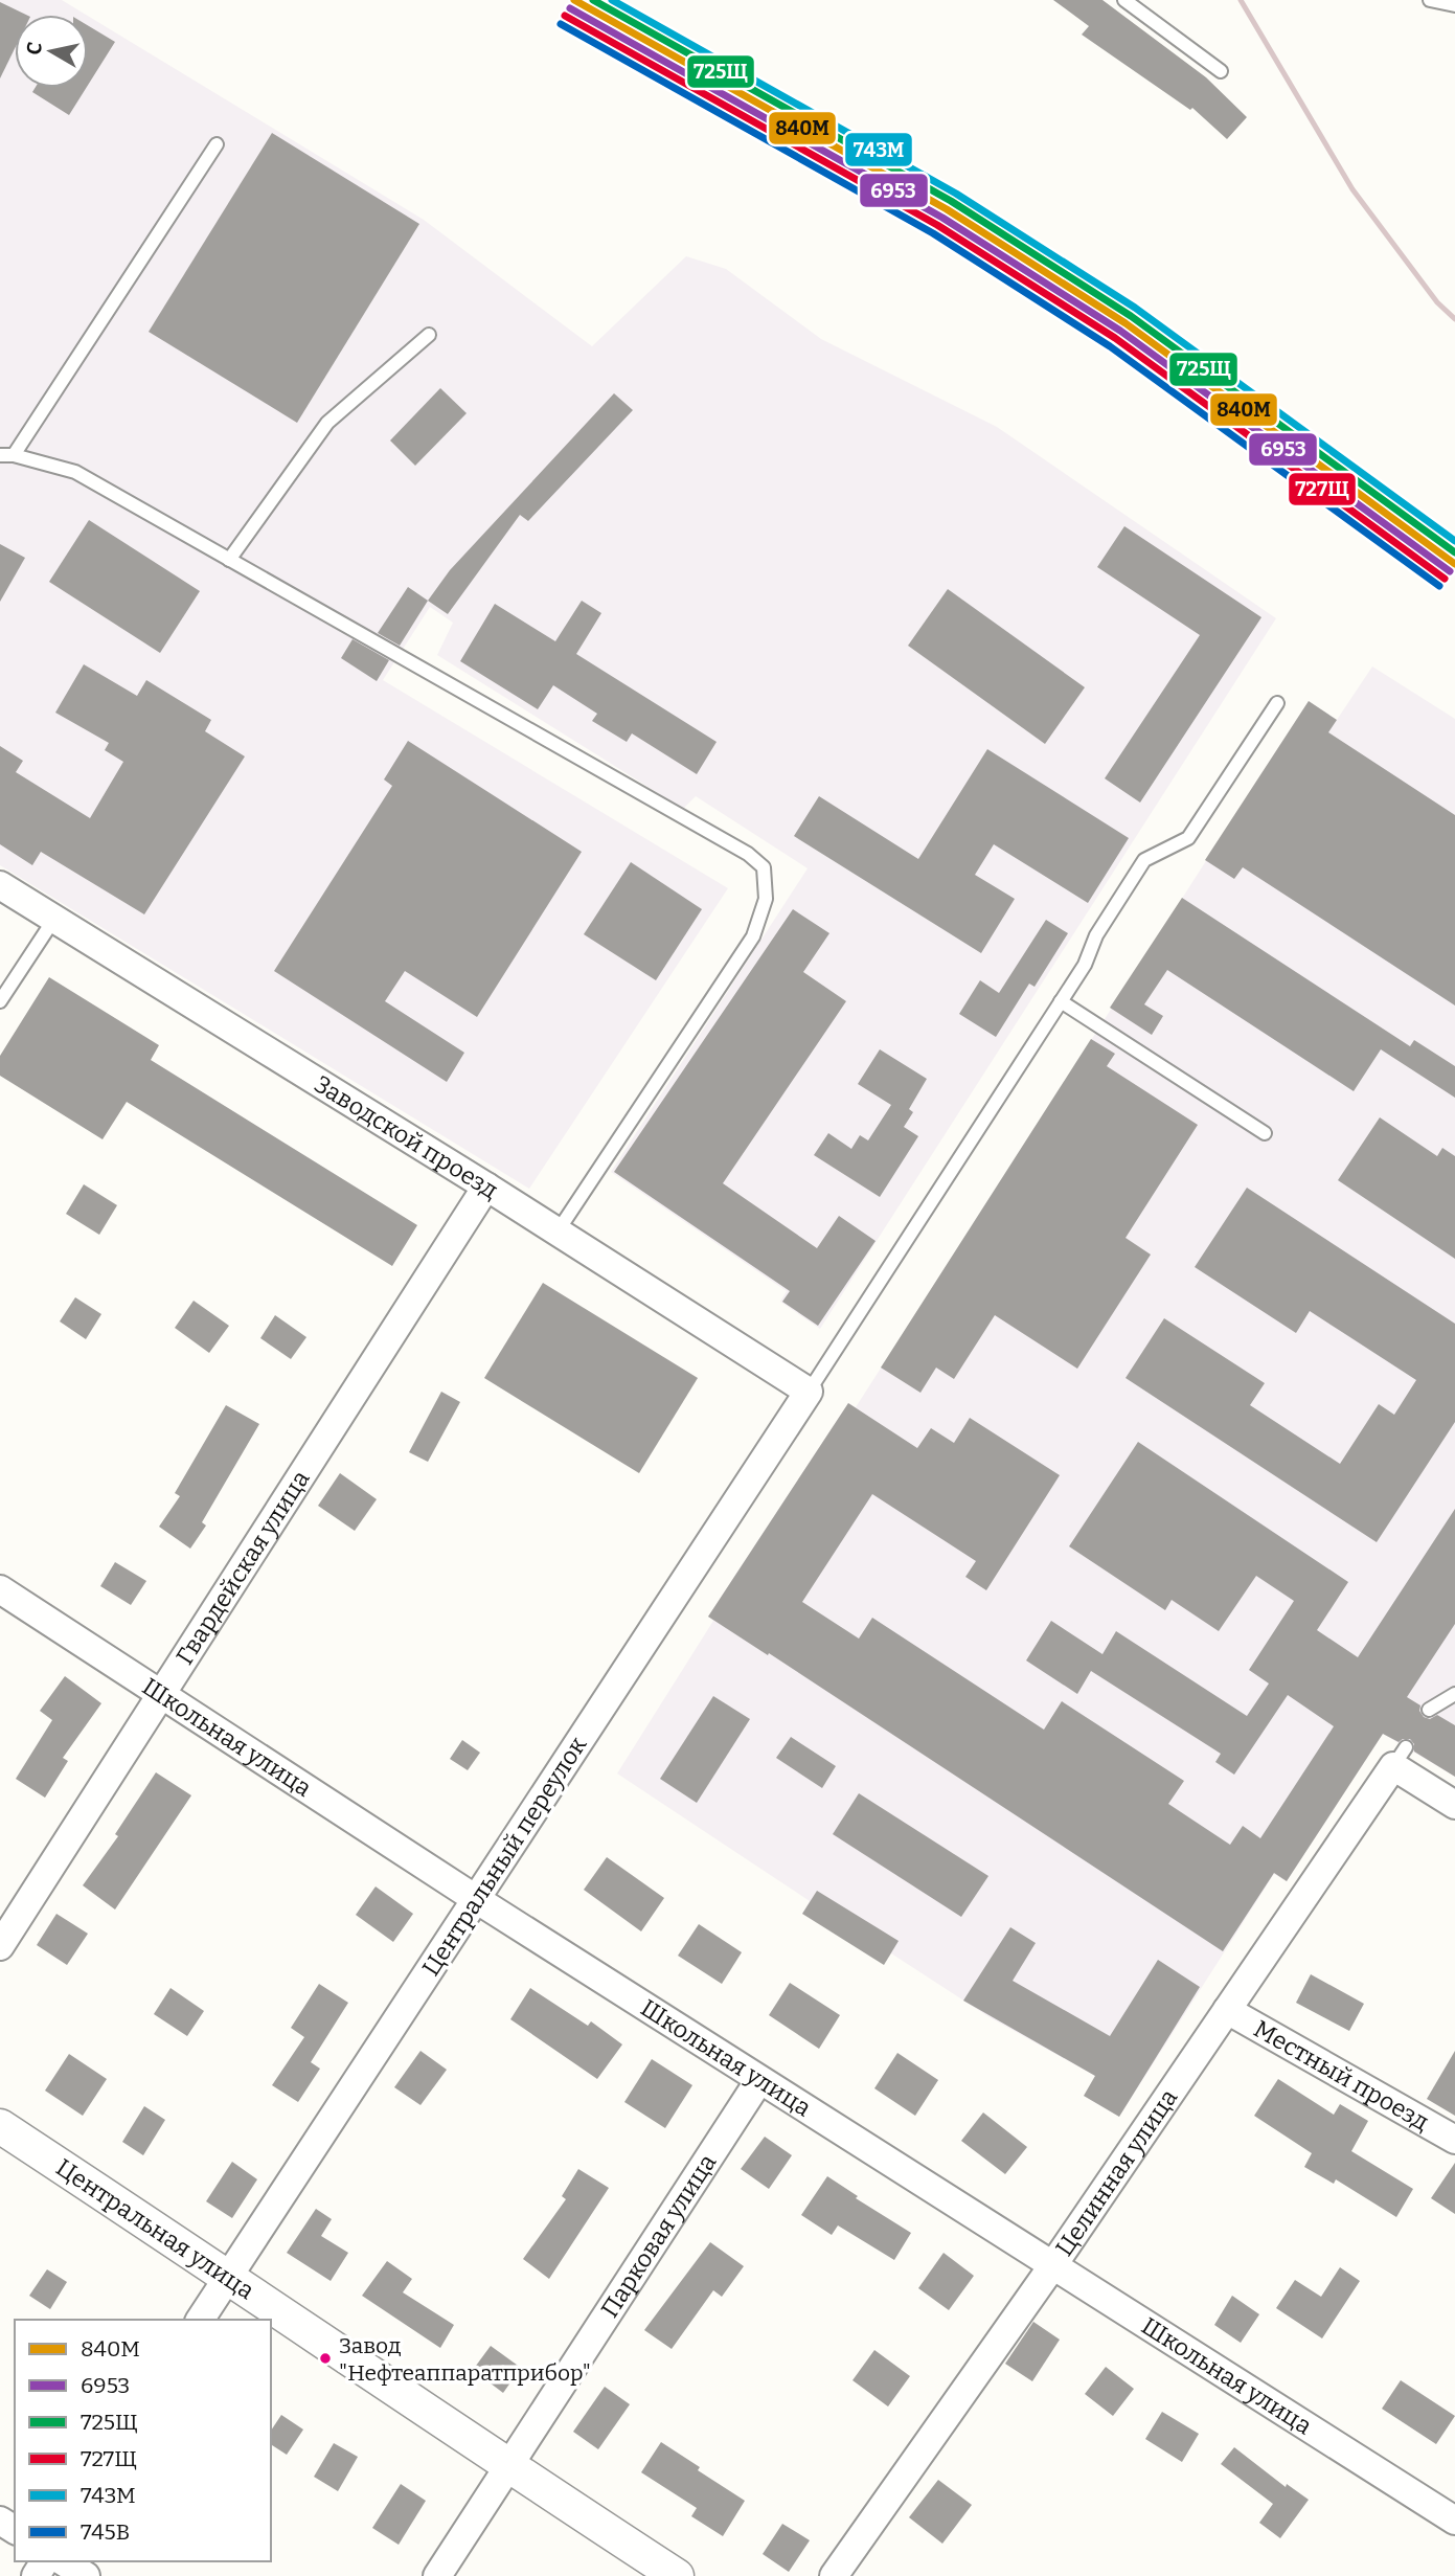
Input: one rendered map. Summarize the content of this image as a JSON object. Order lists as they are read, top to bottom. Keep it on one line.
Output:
{"streets":{"street":["Заводской проезд","Гвардейская улица","Школьная улица","Центральный переулок","Местный проезд","Целинная улица","Центральная улица","Парковая улица"]},"crossings":[["Заводской проезд","Гвардейская улица"],["Заводской проезд","Центральный переулок"],["Гвардейская улица","Школьная улица"],["Школьная улица","Центральный переулок"],["Школьная улица","Целинная улица"],["Школьная улица","Парковая улица"],["Центральный переулок","Центральная улица"],["Местный проезд","Целинная улица"],["Центральная улица","Парковая улица"]],"places":["Завод \"Нефтеаппаратприбор\""],"lines":["transit line 840М","transit line 725Щ","transit line 743М","transit line 6953","transit line 727Щ","transit line 745В"],"legend":["840М","6953","725Щ","727Щ","743М","745В"],"north":"left"}
